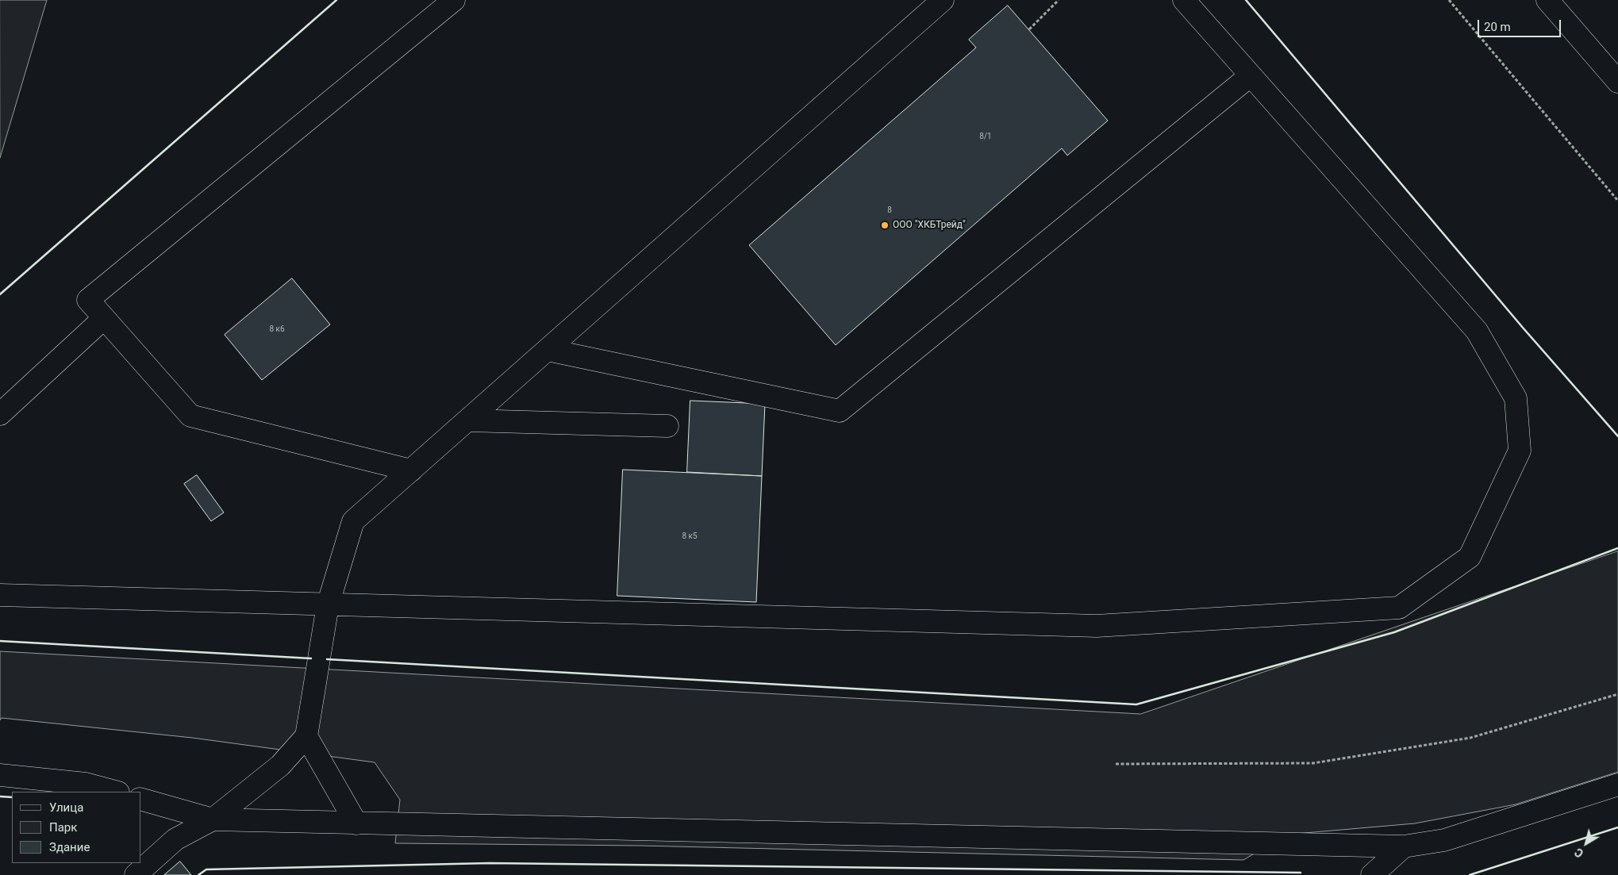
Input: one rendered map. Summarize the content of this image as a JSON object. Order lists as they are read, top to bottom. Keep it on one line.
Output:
{"places":["ООО \"ХКБТрейд\""],"house_numbers":["8/1","8","8 к6","8 к5"],"legend":["Улица","Парк","Здание"],"scale_bar":"20 m","north":"bottom left"}
